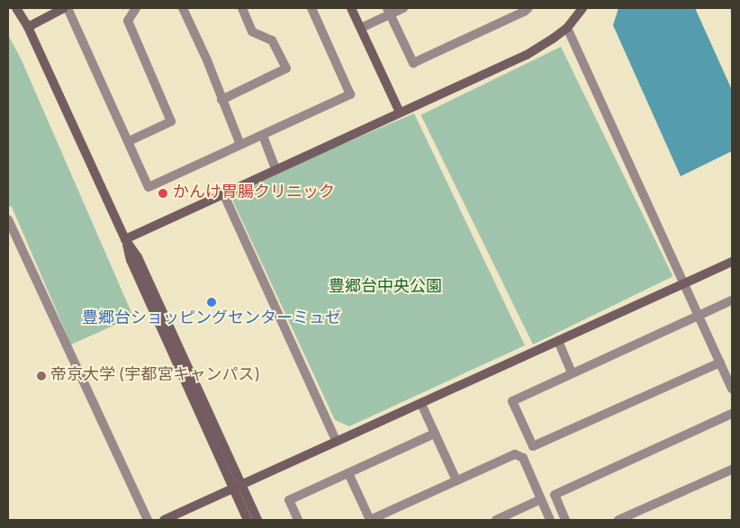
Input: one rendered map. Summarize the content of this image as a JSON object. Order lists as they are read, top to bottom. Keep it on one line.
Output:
{"parks":["豊郷台中央公園"],"places":["かんけ胃腸クリニック","豊郷台ショッピングセンターミュゼ","帝京大学 (宇都宮キャンパス)"]}
